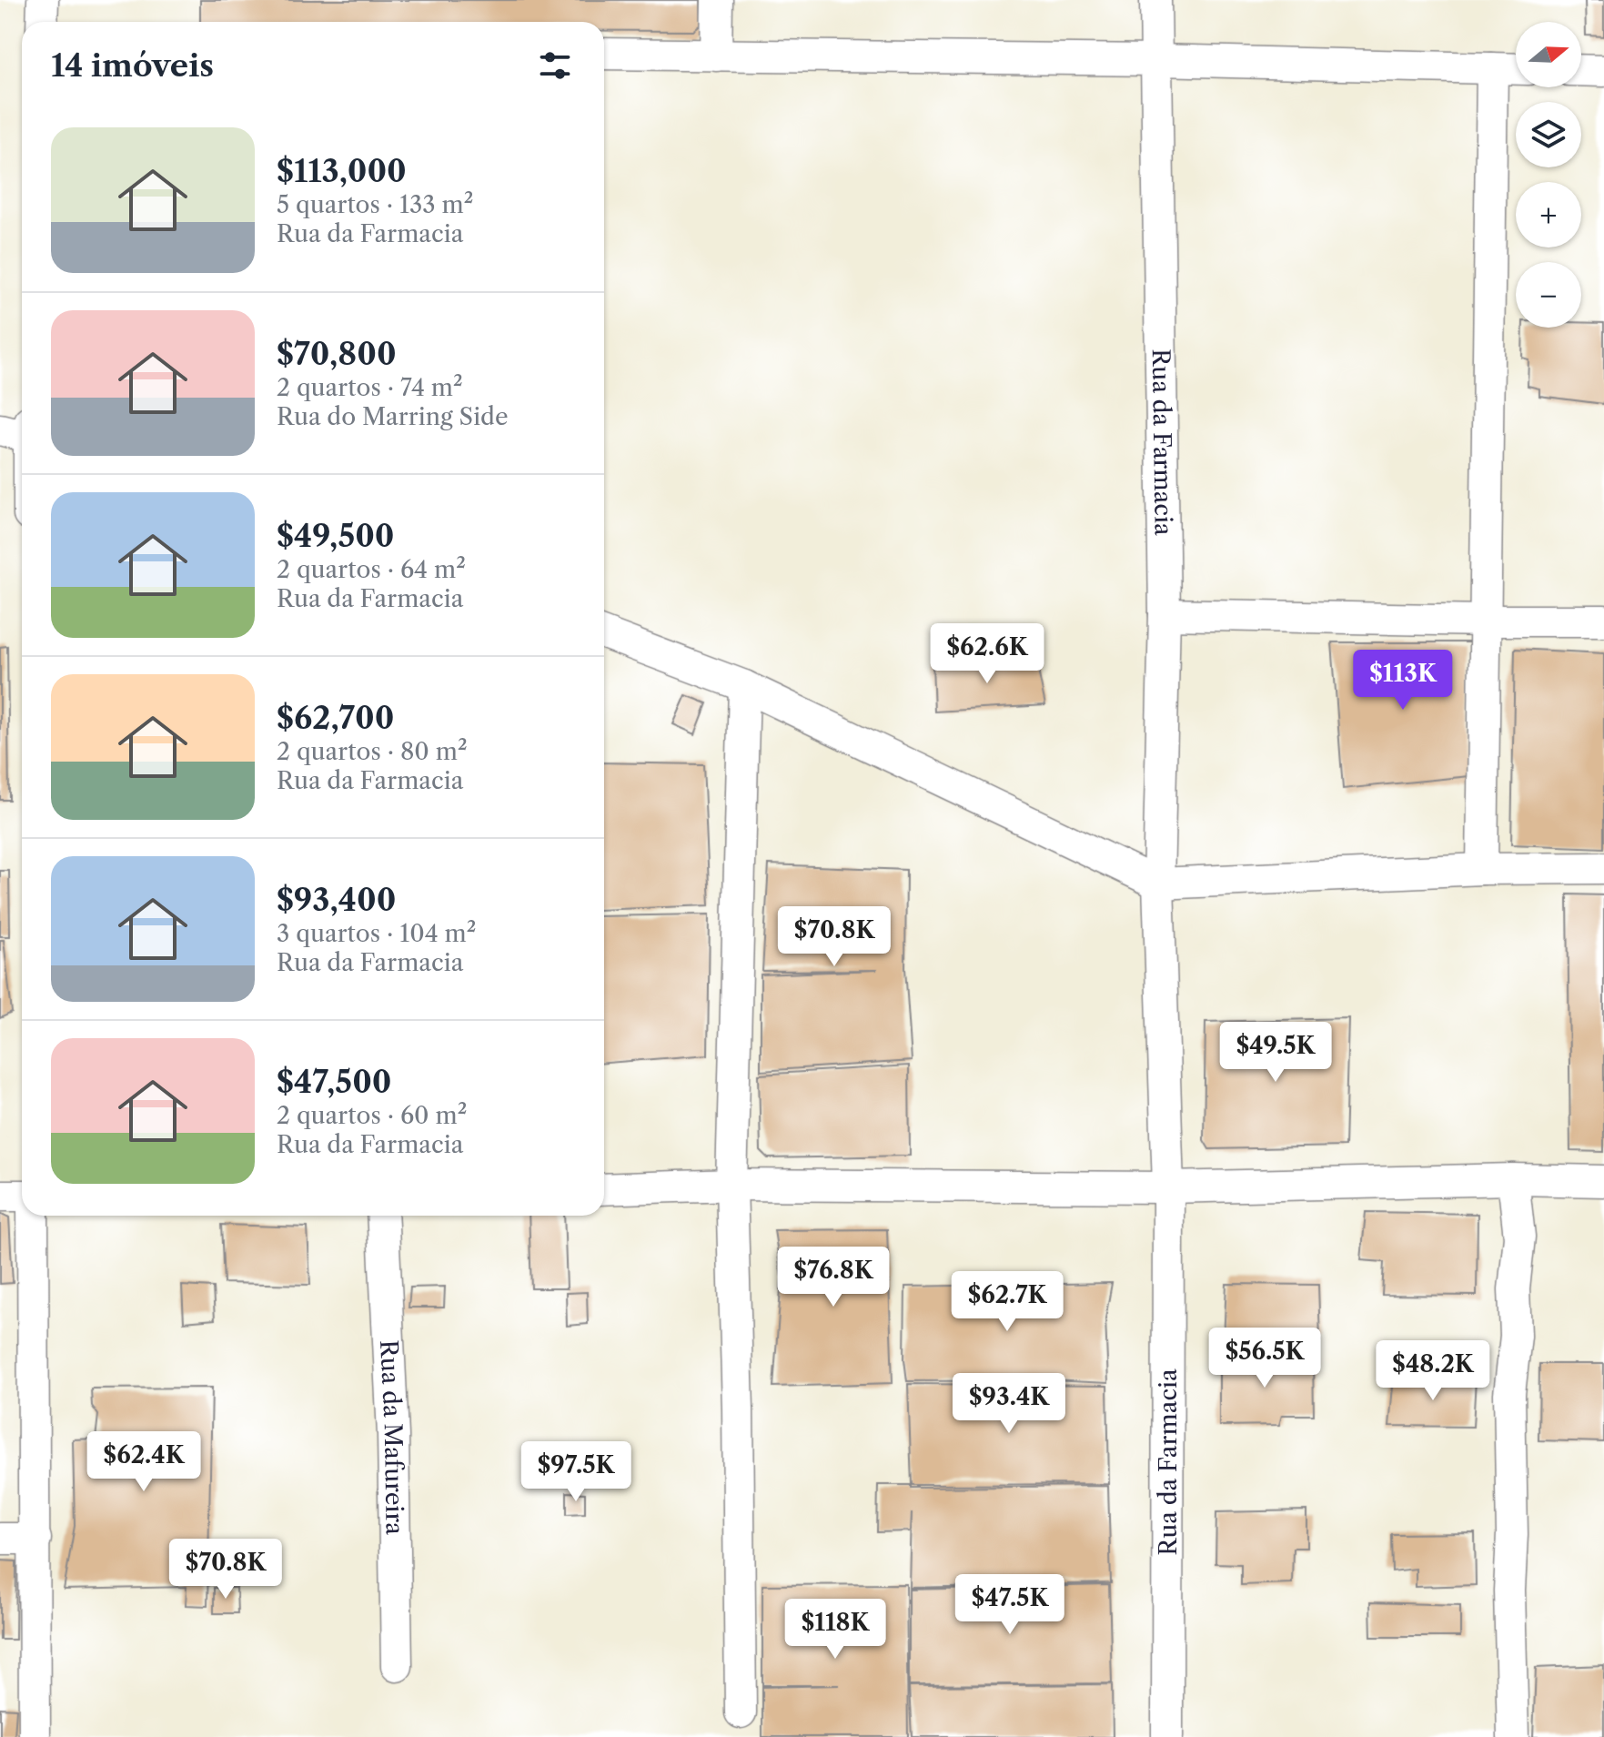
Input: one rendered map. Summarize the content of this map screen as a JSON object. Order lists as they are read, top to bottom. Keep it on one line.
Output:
{"streets":{"street":["Rua da Farmacia","Rua da Mafureira"]},"north":"right","page":{"map_buttons":["+","−"],"heading":"14 imóveis","list":[{"name":"$113,000","note":"5 quartos · 133 m² · Rua da Farmacia"},{"name":"$70,800","note":"2 quartos · 74 m² · Rua do Marring Side"},{"name":"$49,500","note":"2 quartos · 64 m² · Rua da Farmacia"},{"name":"$62,700","note":"2 quartos · 80 m² · Rua da Farmacia"},{"name":"$93,400","note":"3 quartos · 104 m² · Rua da Farmacia"},{"name":"$47,500","note":"2 quartos · 60 m² · Rua da Farmacia"}],"price":["$62.6K","$113K","$70.8K","$49.5K","$76.8K","$62.7K","$56.5K","$48.2K","$93.4K","$62.4K","$97.5K","$70.8K","$47.5K","$118K"]}}
